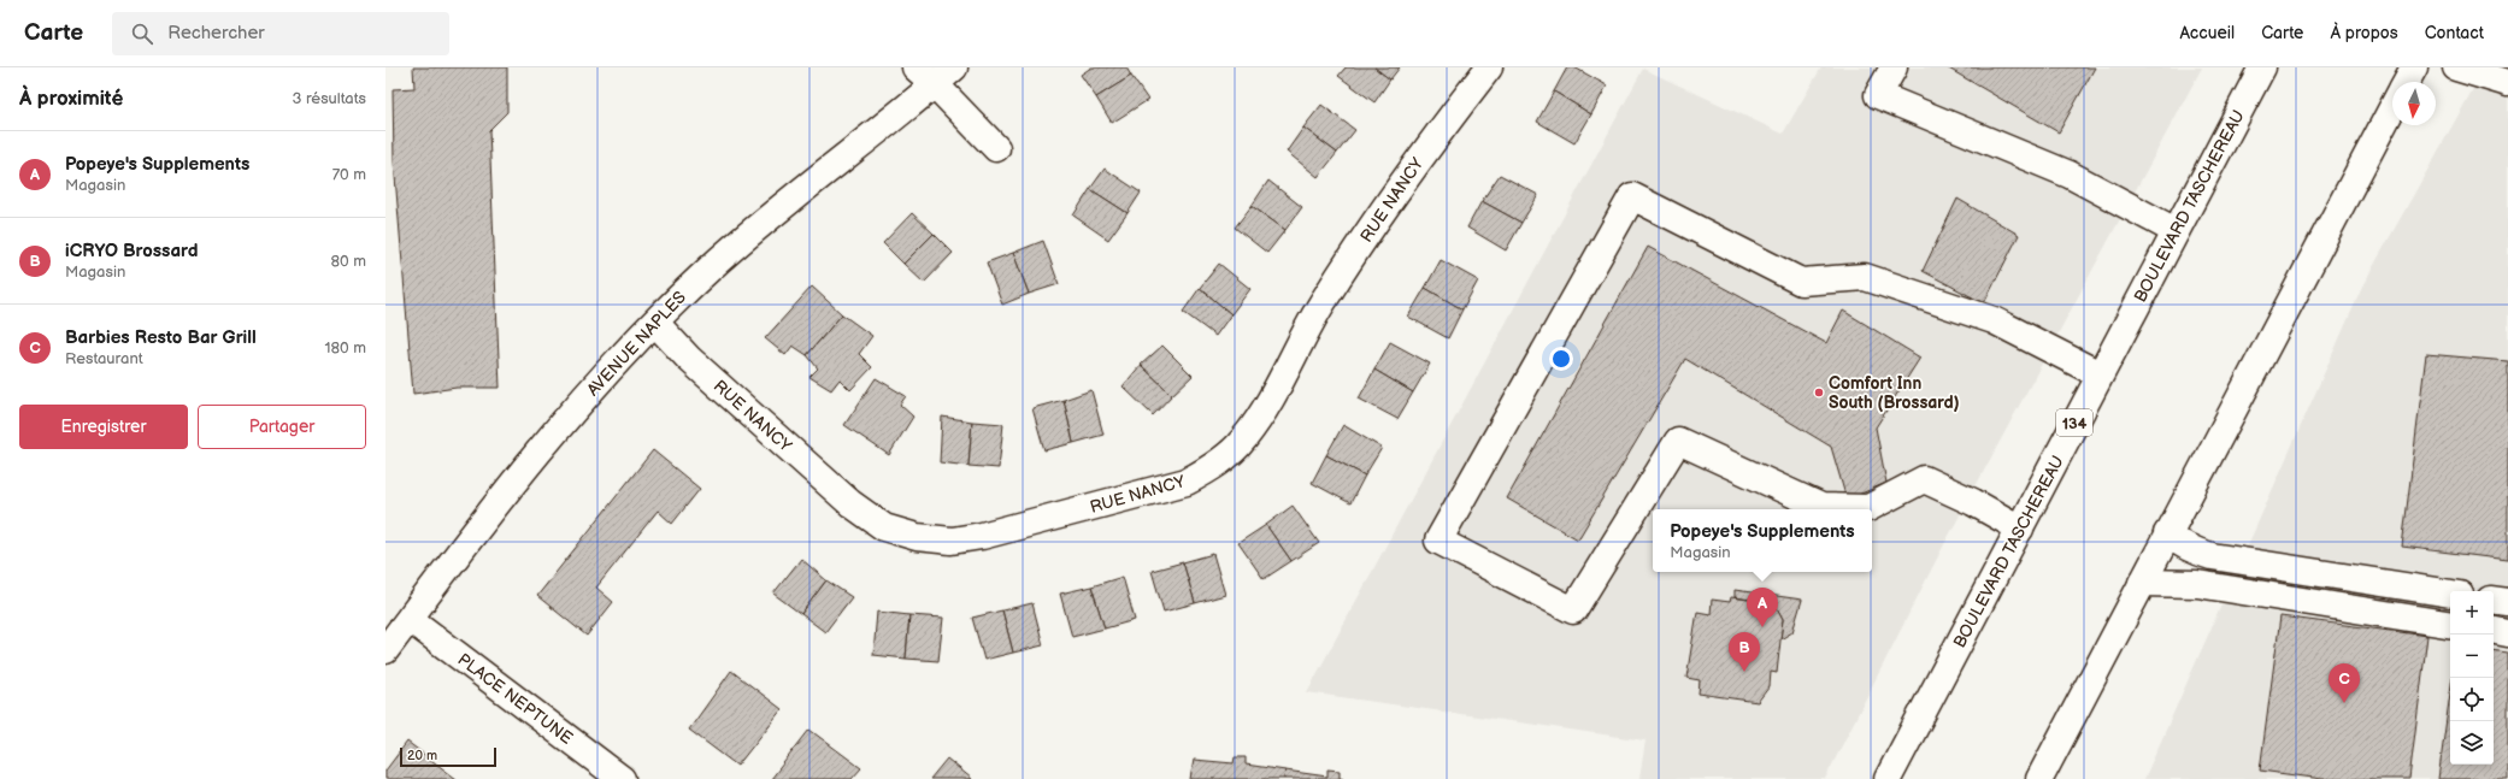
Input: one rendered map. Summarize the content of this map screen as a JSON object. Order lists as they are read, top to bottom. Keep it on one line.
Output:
{"streets":{"street":["RUE NANCY","BOULEVARD TASCHEREAU","AVENUE NAPLES","134","PLACE NEPTUNE"]},"crossings":[["RUE NANCY","AVENUE NAPLES"],["AVENUE NAPLES","PLACE NEPTUNE"]],"places":["Comfort Inn South (Brossard)"],"scale_bar":"20 m","north":"bottom","page":{"header":"Carte","search":"Rechercher","nav":["Accueil","Carte","À propos","Contact"],"heading":["À proximité","3 résultats"],"list":[{"mark":"A","name":"Popeye's Supplements","note":"Magasin","value":"70 m"},{"mark":"B","name":"iCRYO Brossard","note":"Magasin","value":"80 m"},{"mark":"C","name":"Barbies Resto Bar Grill","note":"Restaurant","value":"180 m"}],"buttons":["Enregistrer","Partager"],"popup":["Popeye's Supplements","Magasin"],"pins":["A","B","C"],"map_buttons":["+","−"],"scale":"20 m"}}
